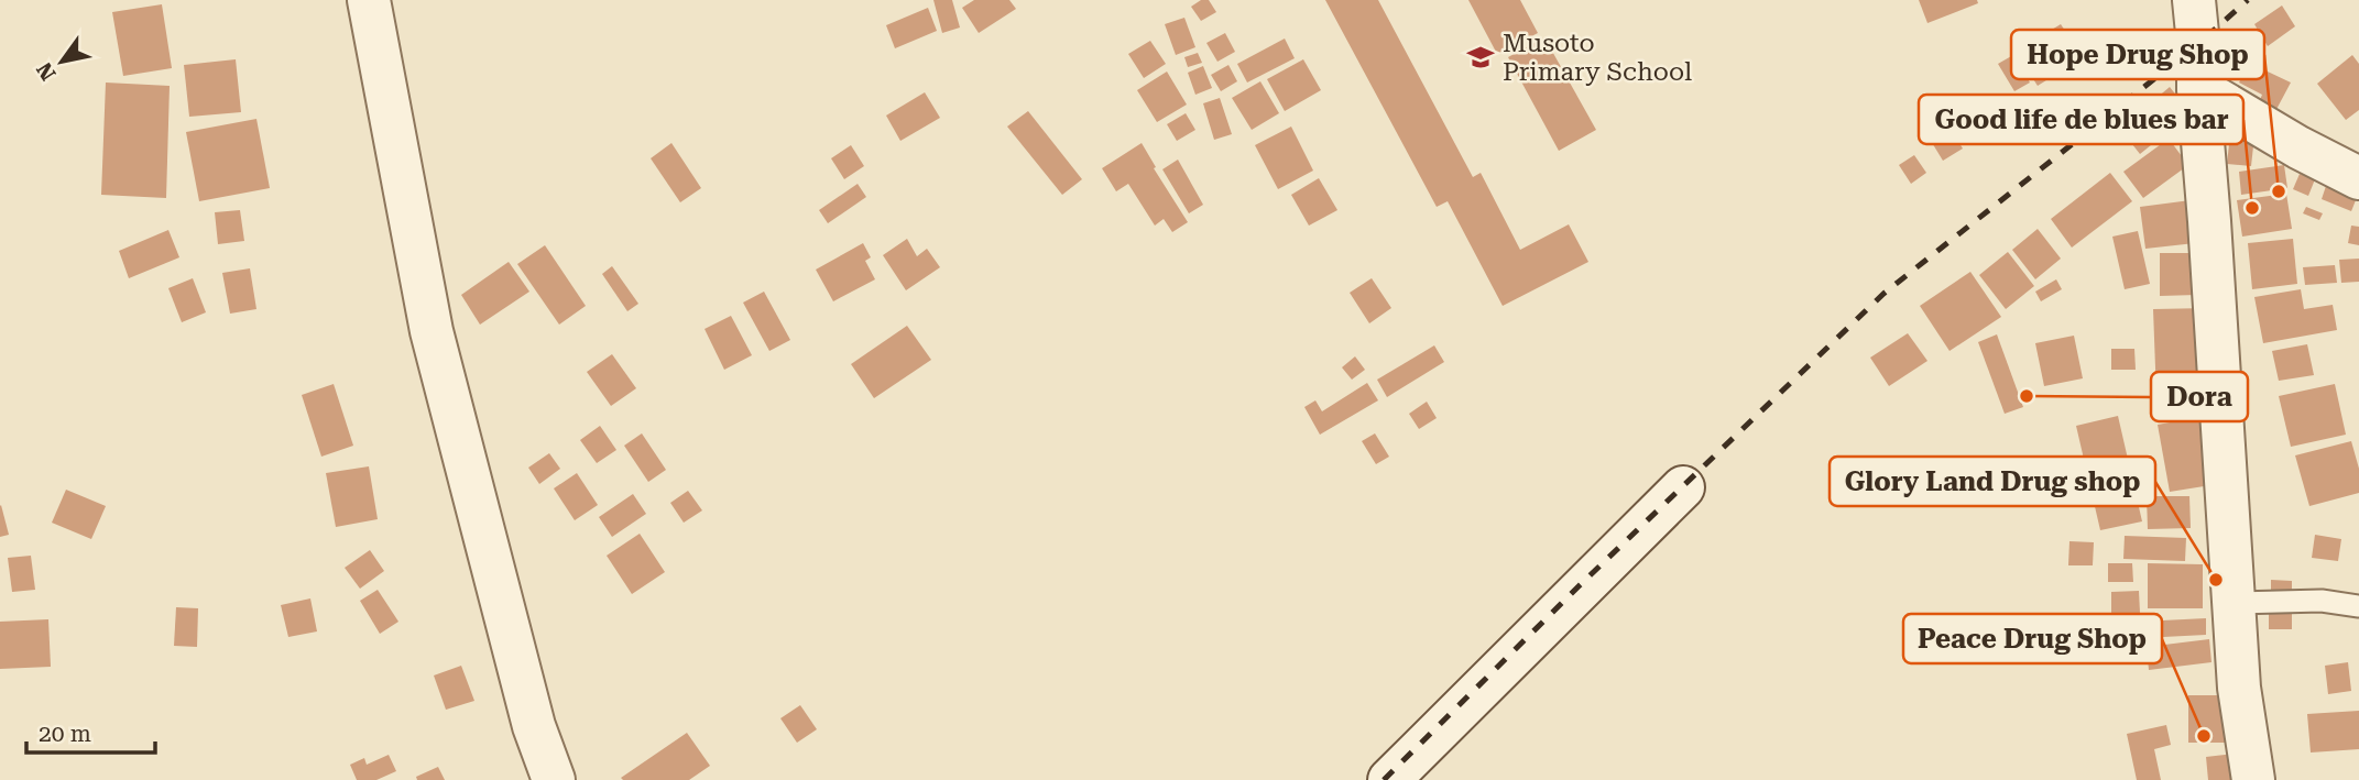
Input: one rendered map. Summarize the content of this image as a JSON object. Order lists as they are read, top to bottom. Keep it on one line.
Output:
{"places":{"school or university":["Musoto Primary School"],"other":["Hope Drug Shop","Good life de blues bar","Dora","Glory Land Drug shop","Peace Drug Shop"]},"scale_bar":"20 m","north":"bottom left"}
